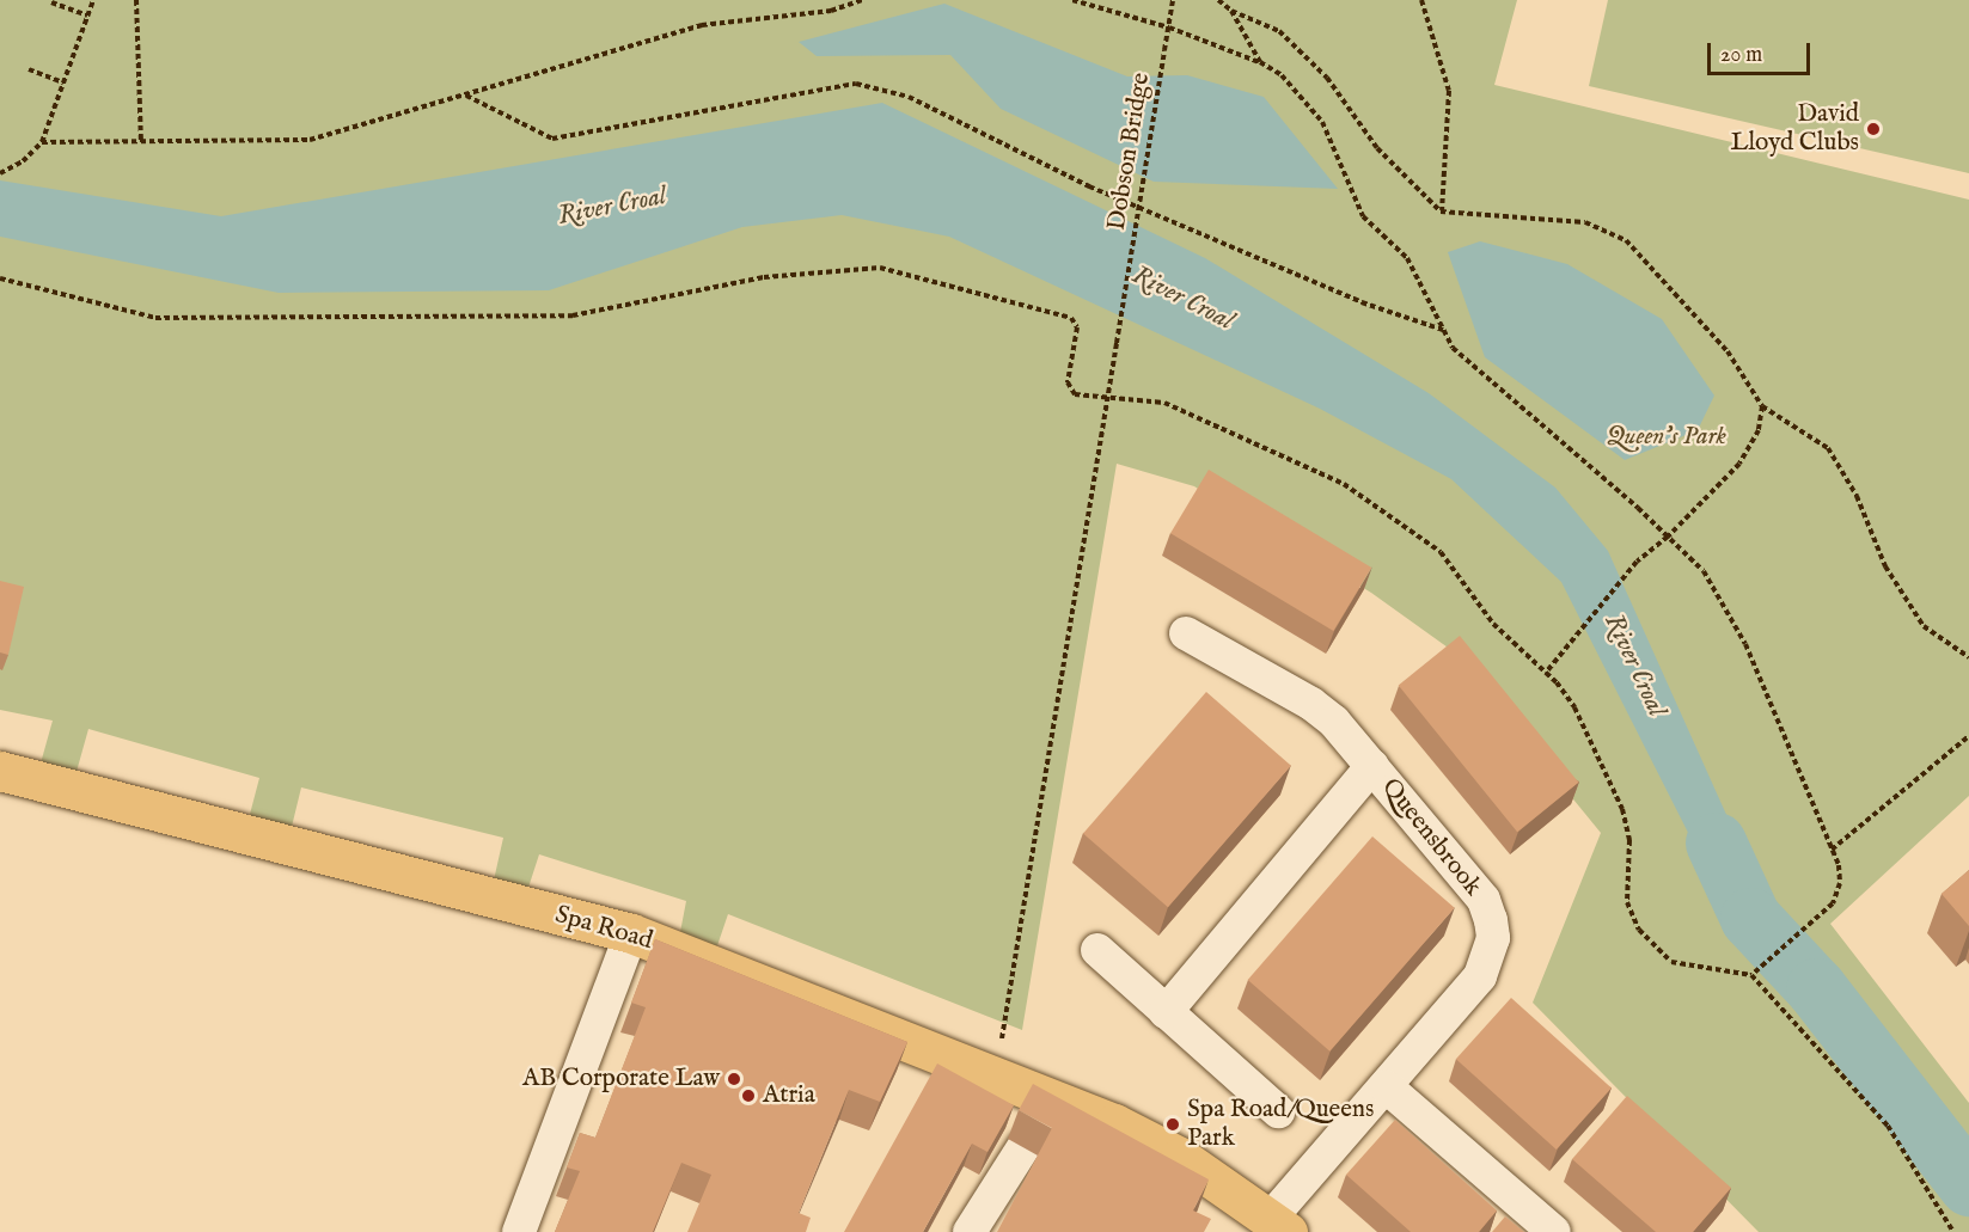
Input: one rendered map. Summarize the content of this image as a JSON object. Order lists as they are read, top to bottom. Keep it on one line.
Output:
{"streets":{"main road":["Spa Road"],"lane":["Queensbrook"],"path":["Dobson Bridge"]},"crossings":[["Dobson Bridge","Spa Road"],["Queensbrook","Spa Road"]],"water":["River Croal"],"parks":["Queen's Park"],"places":["David Lloyd Clubs","AB Corporate Law","Atria","Spa Road/Queens Park"],"scale_bar":"20 m"}
